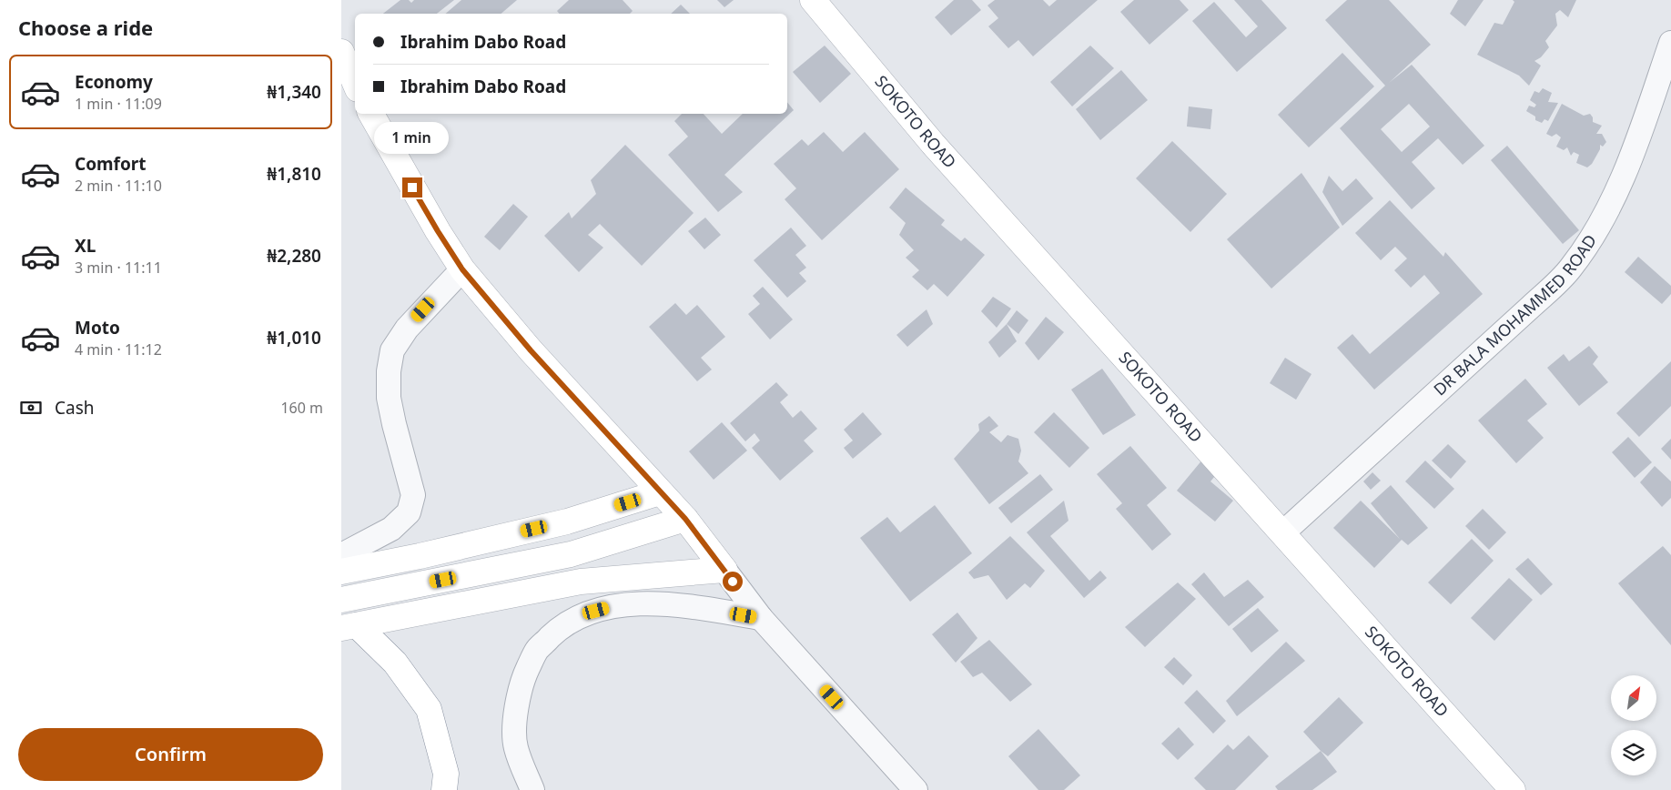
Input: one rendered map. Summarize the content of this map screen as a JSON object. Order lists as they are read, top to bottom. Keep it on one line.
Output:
{"streets":{"main road":["SOKOTO ROAD"],"street":["DR BALA MOHAMMED ROAD"]},"crossings":[["SOKOTO ROAD","DR BALA MOHAMMED ROAD"]],"north":"top right","page":{"heading":"Choose a ride","banner":["Ibrahim Dabo Road","Ibrahim Dabo Road"],"list":[{"name":"Economy","note":"1 min · 11:09","value":"₦1,340"},{"name":"Comfort","note":"2 min · 11:10","value":"₦1,810"},{"name":"XL","note":"3 min · 11:11","value":"₦2,280"},{"name":"Moto","note":"4 min · 11:12","value":"₦1,010"}],"bubble":"1 min","pay":["Cash","160 m"],"buttons":"Confirm"}}
